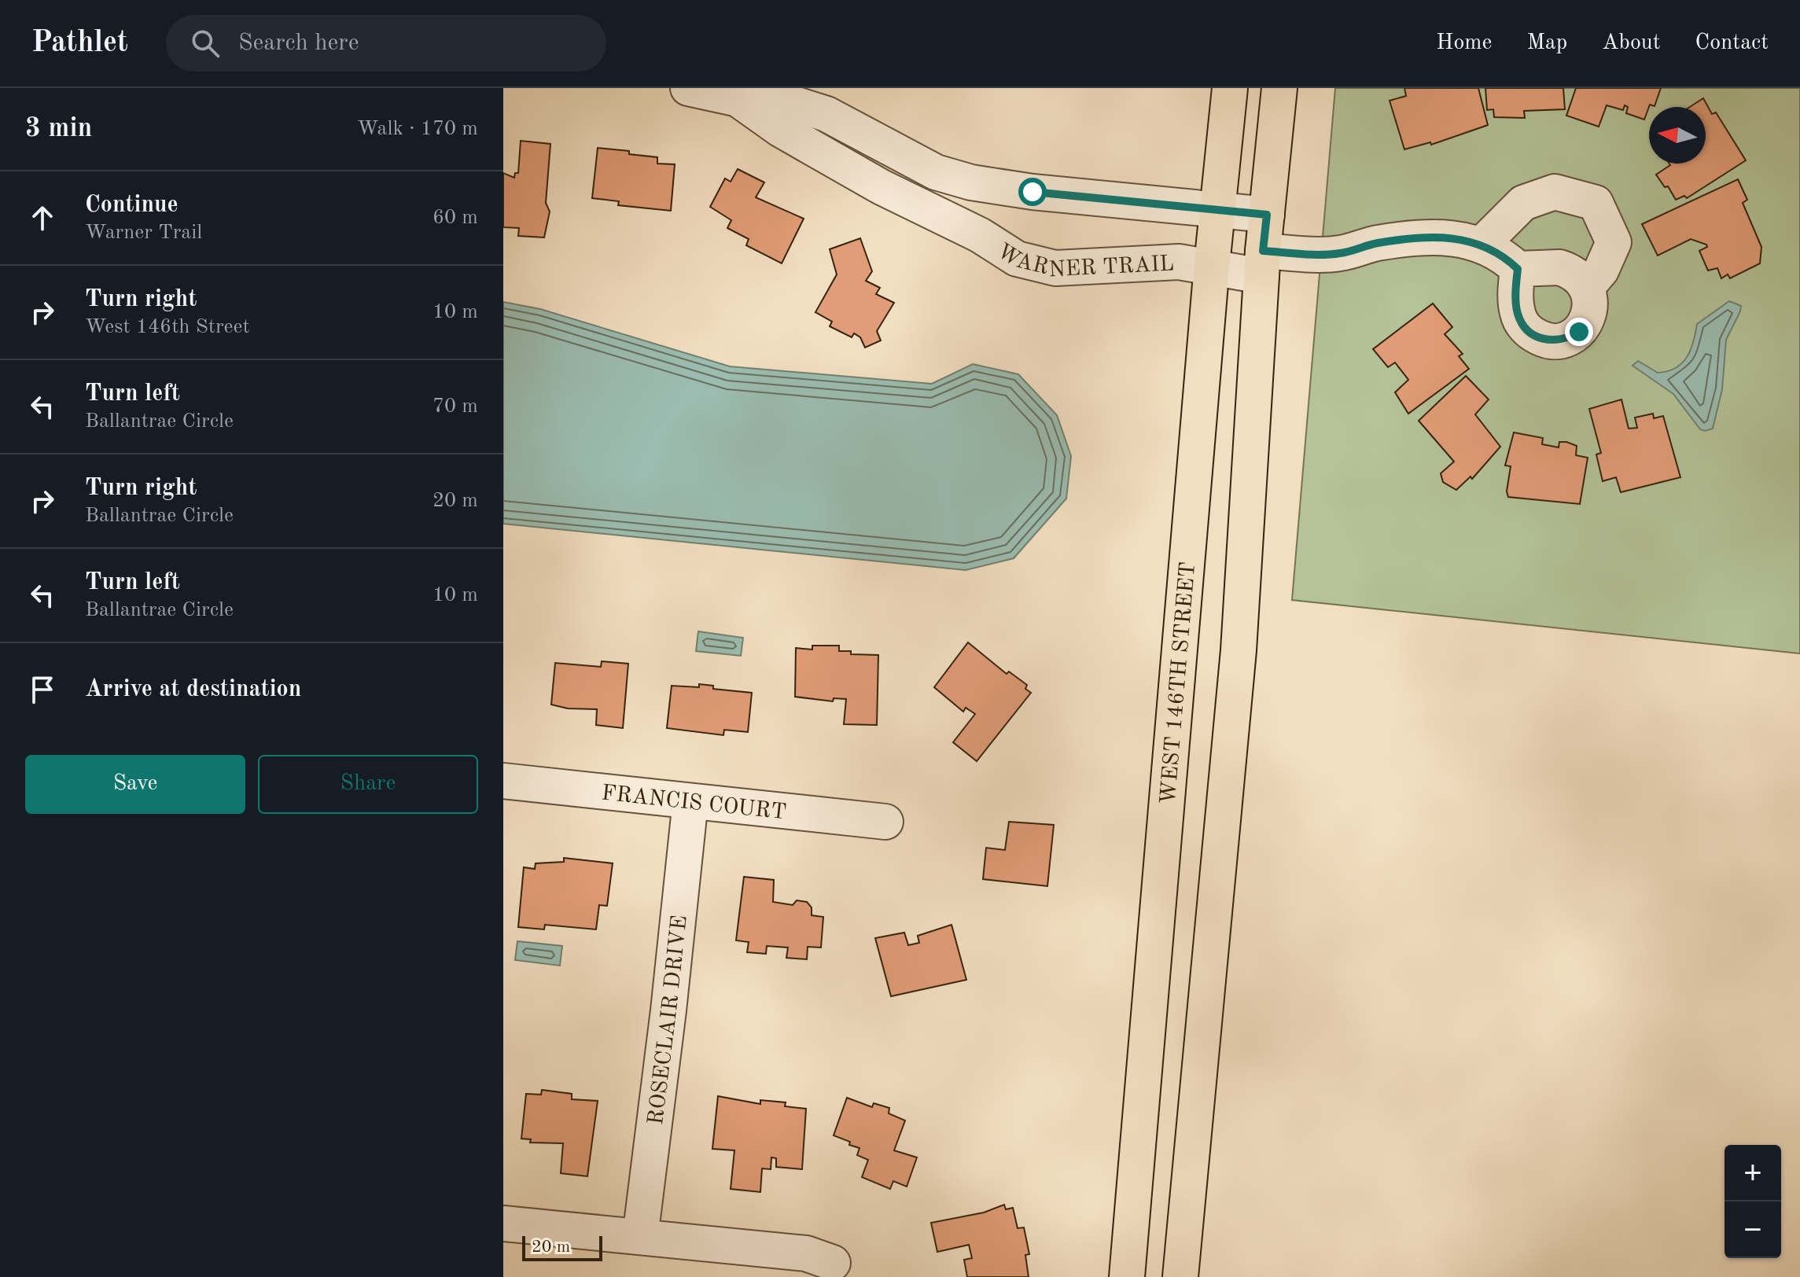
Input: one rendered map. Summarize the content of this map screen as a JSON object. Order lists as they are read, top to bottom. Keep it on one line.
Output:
{"streets":{"main road":["WEST 146TH STREET"],"street":["WARNER TRAIL","FRANCIS COURT","ROSECLAIR DRIVE"]},"crossings":[["WARNER TRAIL","WEST 146TH STREET"],["FRANCIS COURT","ROSECLAIR DRIVE"]],"scale_bar":"20 m","north":"left","page":{"header":"Pathlet","search":"Search here","nav":["Home","Map","About","Contact"],"heading":["3 min","Walk · 170 m"],"list":[["Continue","Warner Trail","60 m"],["Turn right","West 146th Street","10 m"],["Turn left","Ballantrae Circle","70 m"],["Turn right","Ballantrae Circle","20 m"],["Turn left","Ballantrae Circle","10 m"],"Arrive at destination"],"buttons":["Save","Share"],"map_buttons":["+","−"],"scale":"20 m"}}
